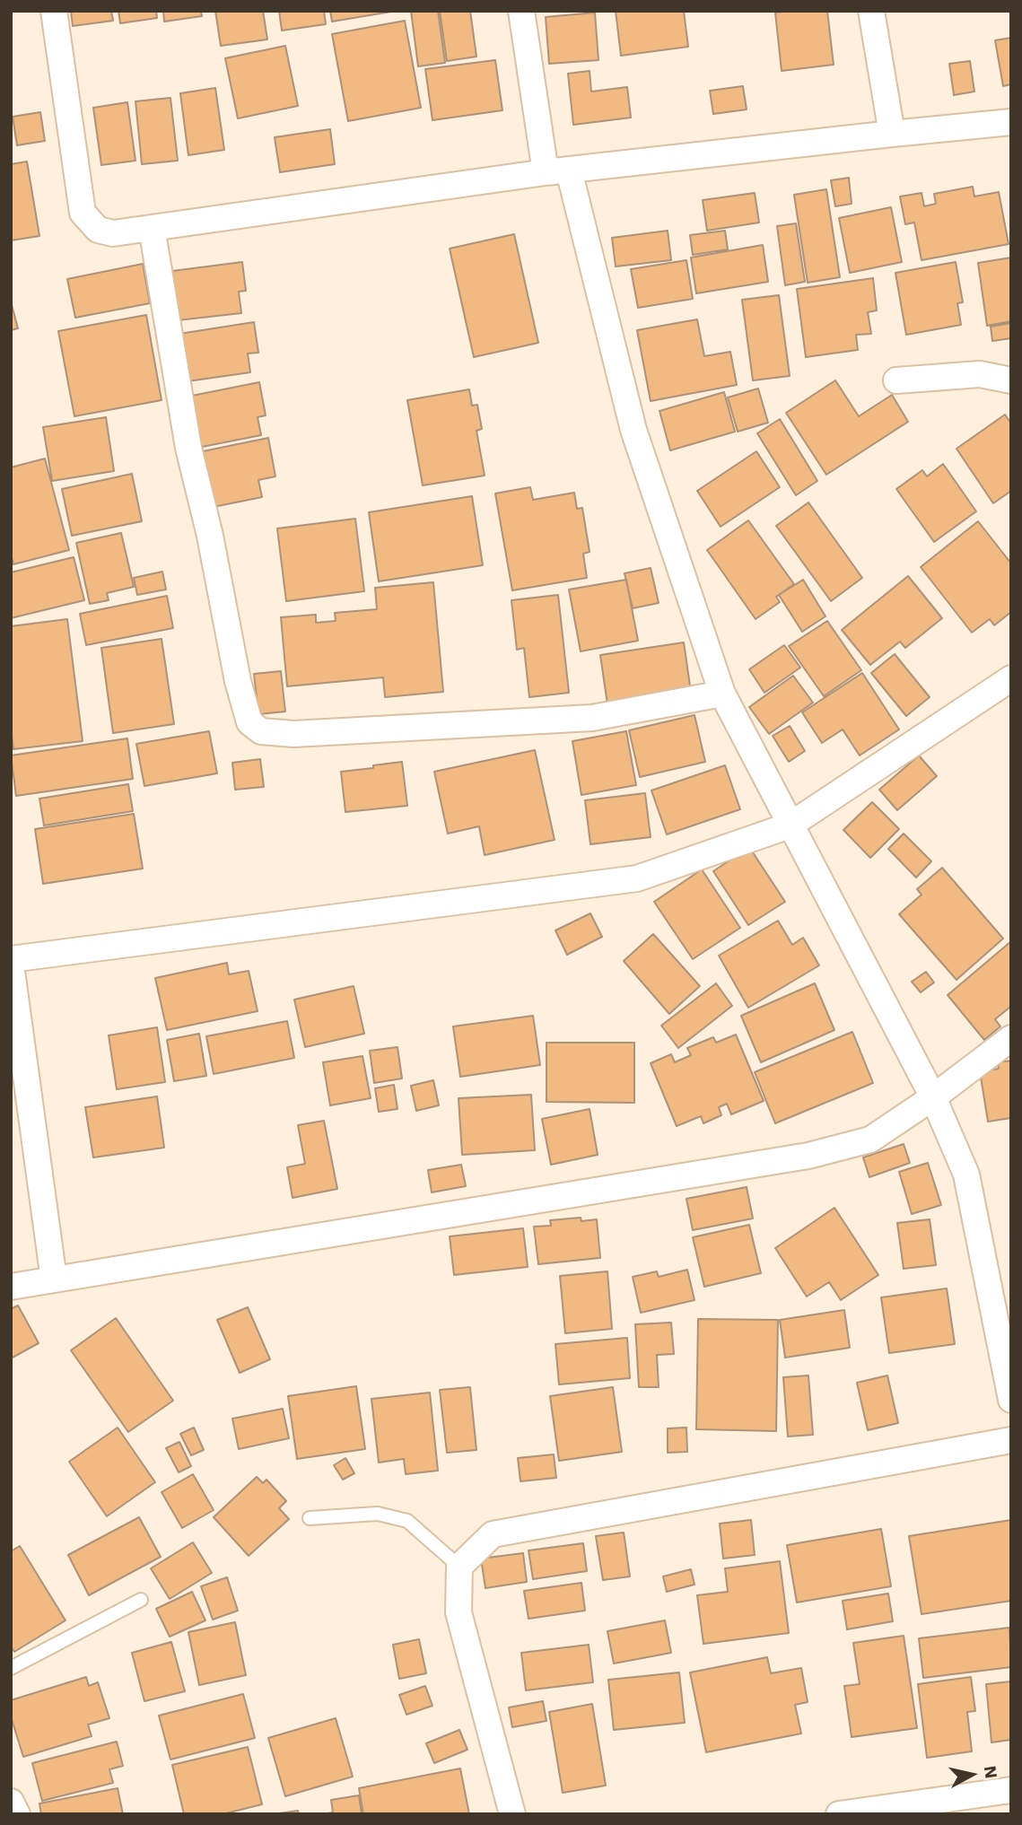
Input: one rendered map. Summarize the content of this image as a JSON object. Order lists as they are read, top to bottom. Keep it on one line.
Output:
{"north":"right"}
